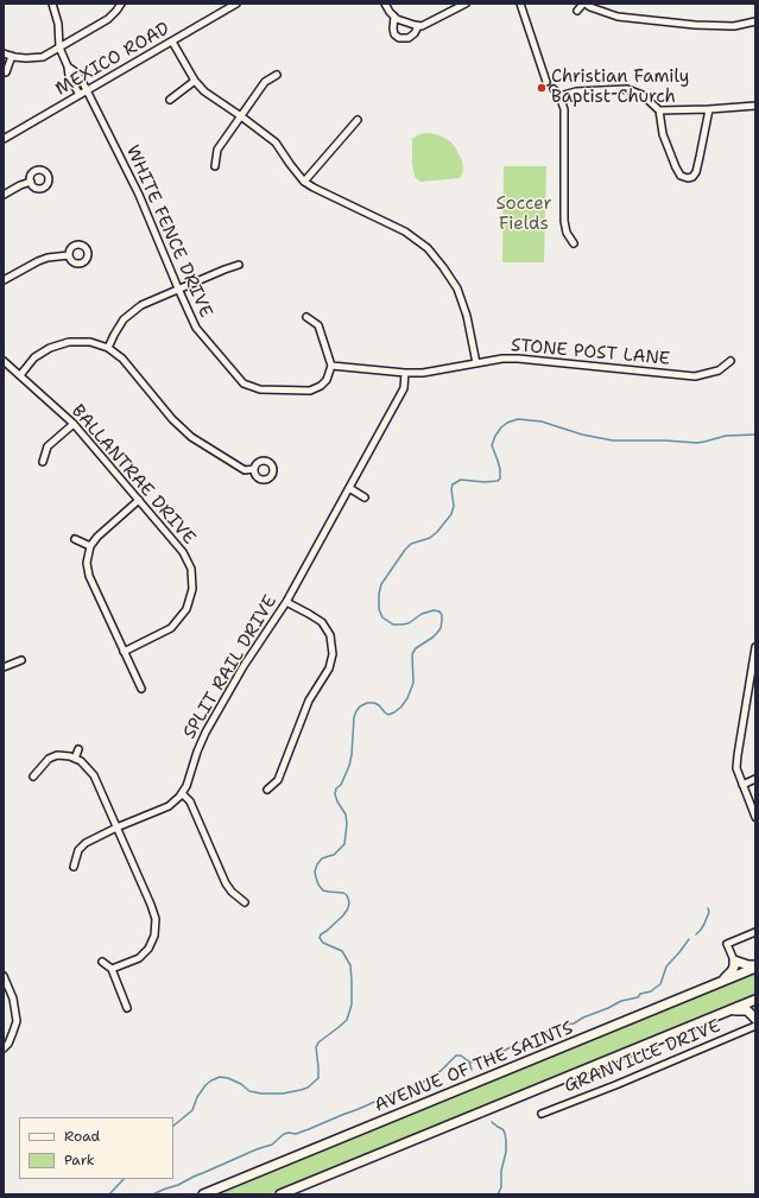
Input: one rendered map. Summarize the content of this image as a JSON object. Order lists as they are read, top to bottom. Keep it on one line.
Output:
{"streets":{"highway":["AVENUE OF THE SAINTS"],"street":["MEXICO ROAD","WHITE FENCE DRIVE","STONE POST LANE","BALLANTRAE DRIVE","SPLIT RAIL DRIVE","GRANVILLE DRIVE"]},"crossings":[["MEXICO ROAD","WHITE FENCE DRIVE"],["WHITE FENCE DRIVE","STONE POST LANE"],["STONE POST LANE","SPLIT RAIL DRIVE"]],"parks":["Soccer Fields"],"places":["Christian Family Baptist Church"],"legend":["Road","Park"]}
